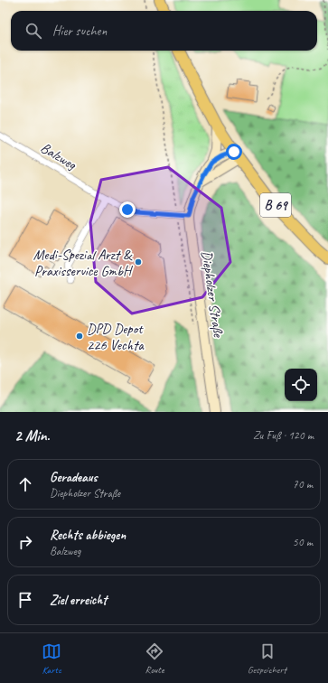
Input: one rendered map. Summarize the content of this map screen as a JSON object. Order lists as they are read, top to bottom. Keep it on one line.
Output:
{"streets":{"main road":["B 69","Diepholzer Straße"],"street":["Balzweg"]},"crossings":[["Balzweg","Diepholzer Straße"],["B 69","Diepholzer Straße"]],"places":["Medi-Spezial Arzt & Praxisservice GmbH","DPD Depot 226 Vechta"],"page":{"search":"Hier suchen","heading":["2 Min.","Zu Fuß · 120 m"],"list":[["Geradeaus","Diepholzer Straße","70 m"],["Rechts abbiegen","Balzweg","50 m"],"Ziel erreicht"],"nav":["Karte","Route","Gespeichert"]}}
